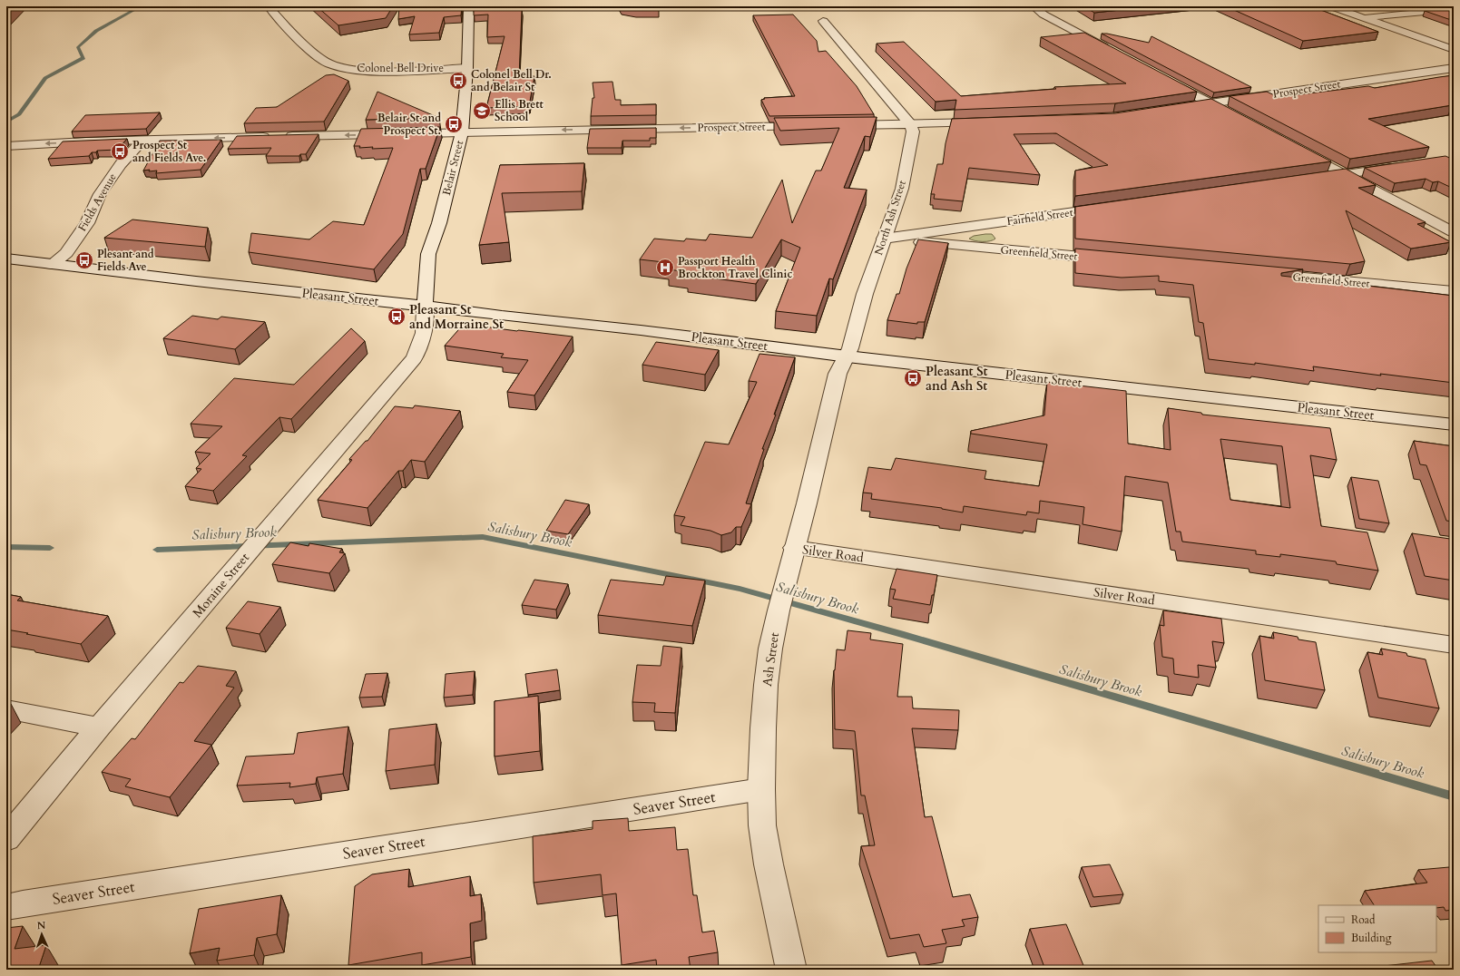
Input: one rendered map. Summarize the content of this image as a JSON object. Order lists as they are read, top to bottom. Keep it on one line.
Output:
{"streets":{"street":["Colonel Bell Drive","Prospect Street","Belair Street","Fields Avenue","Fairfield Street","North Ash Street","Greenfield Street","Pleasant Street","Silver Road","Moraine Street","Ash Street","Seaver Street"]},"crossings":[["Colonel Bell Drive","Belair Street"],["Prospect Street","Belair Street"],["Prospect Street","Fields Avenue"],["Belair Street","Pleasant Street"],["Belair Street","Moraine Street"],["Fields Avenue","Pleasant Street"],["Fairfield Street","North Ash Street"],["Fairfield Street","Greenfield Street"],["North Ash Street","Greenfield Street"],["North Ash Street","Pleasant Street"],["North Ash Street","Ash Street"],["Pleasant Street","Moraine Street"],["Pleasant Street","Ash Street"],["Silver Road","Ash Street"],["Ash Street","Seaver Street"]],"one_way":["Prospect Street"],"water":["Salisbury Brook"],"places":{"bus stop":["Colonel Bell Dr. and Belair St","Belair St and Prospect St.","Prospect St and Fields Ave.","Plesant and Fields Ave","Pleasant St and Morraine St","Pleasant St and Ash St"],"school or university":["Ellis Brett School"],"hospital":["Passport Health Brockton Travel Clinic"]},"legend":["Road","Building"],"north":"top"}
